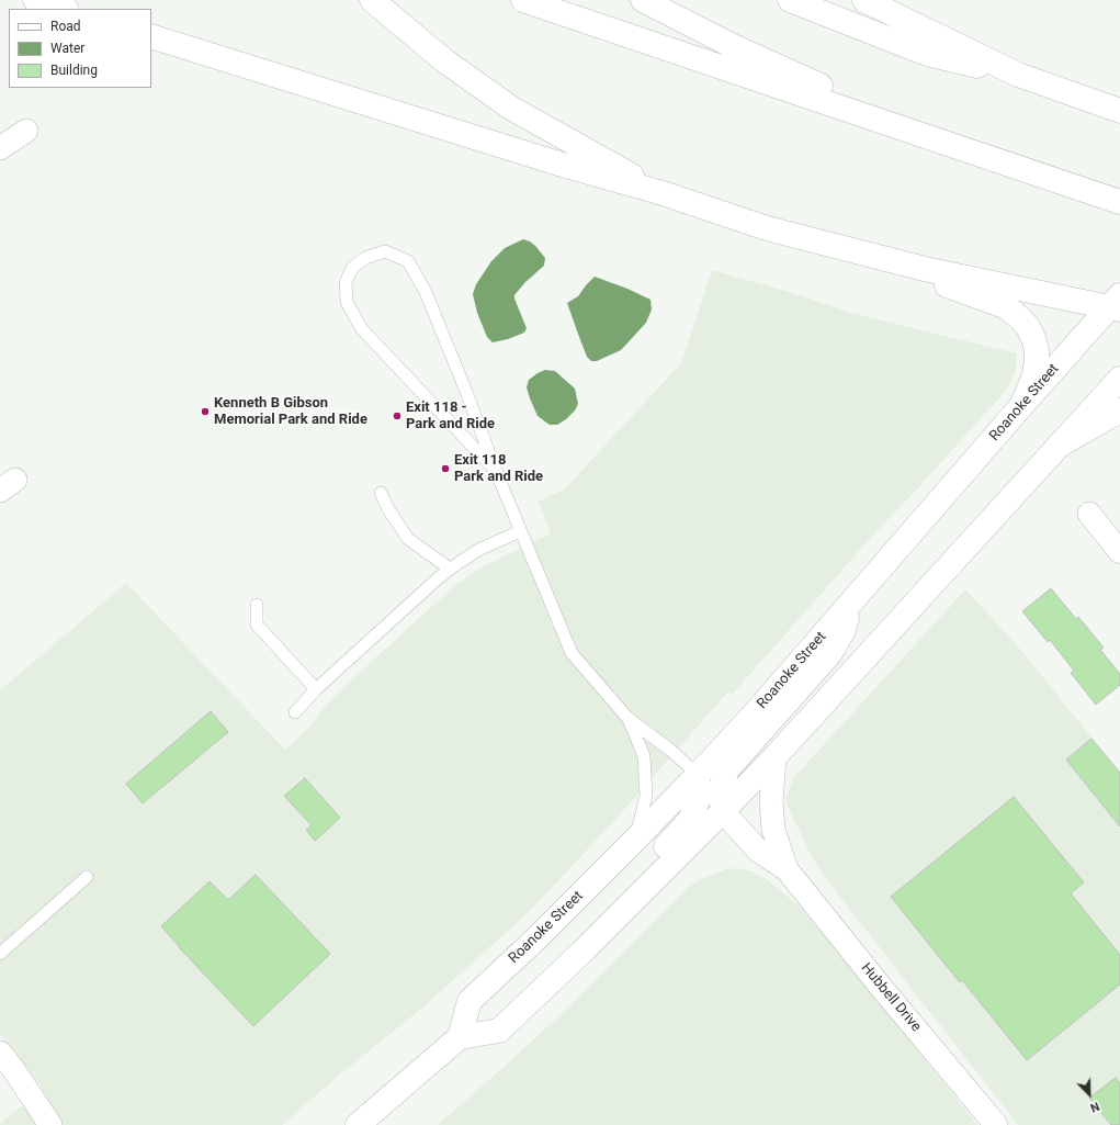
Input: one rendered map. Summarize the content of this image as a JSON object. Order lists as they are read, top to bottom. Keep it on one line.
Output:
{"streets":{"main road":["Roanoke Street"],"street":["Hubbell Drive"]},"places":["Kenneth B Gibson Memorial Park and Ride","Exit 118 - Park and Ride","Exit 118 Park and Ride"],"legend":["Road","Water","Building"],"north":"bottom right"}
